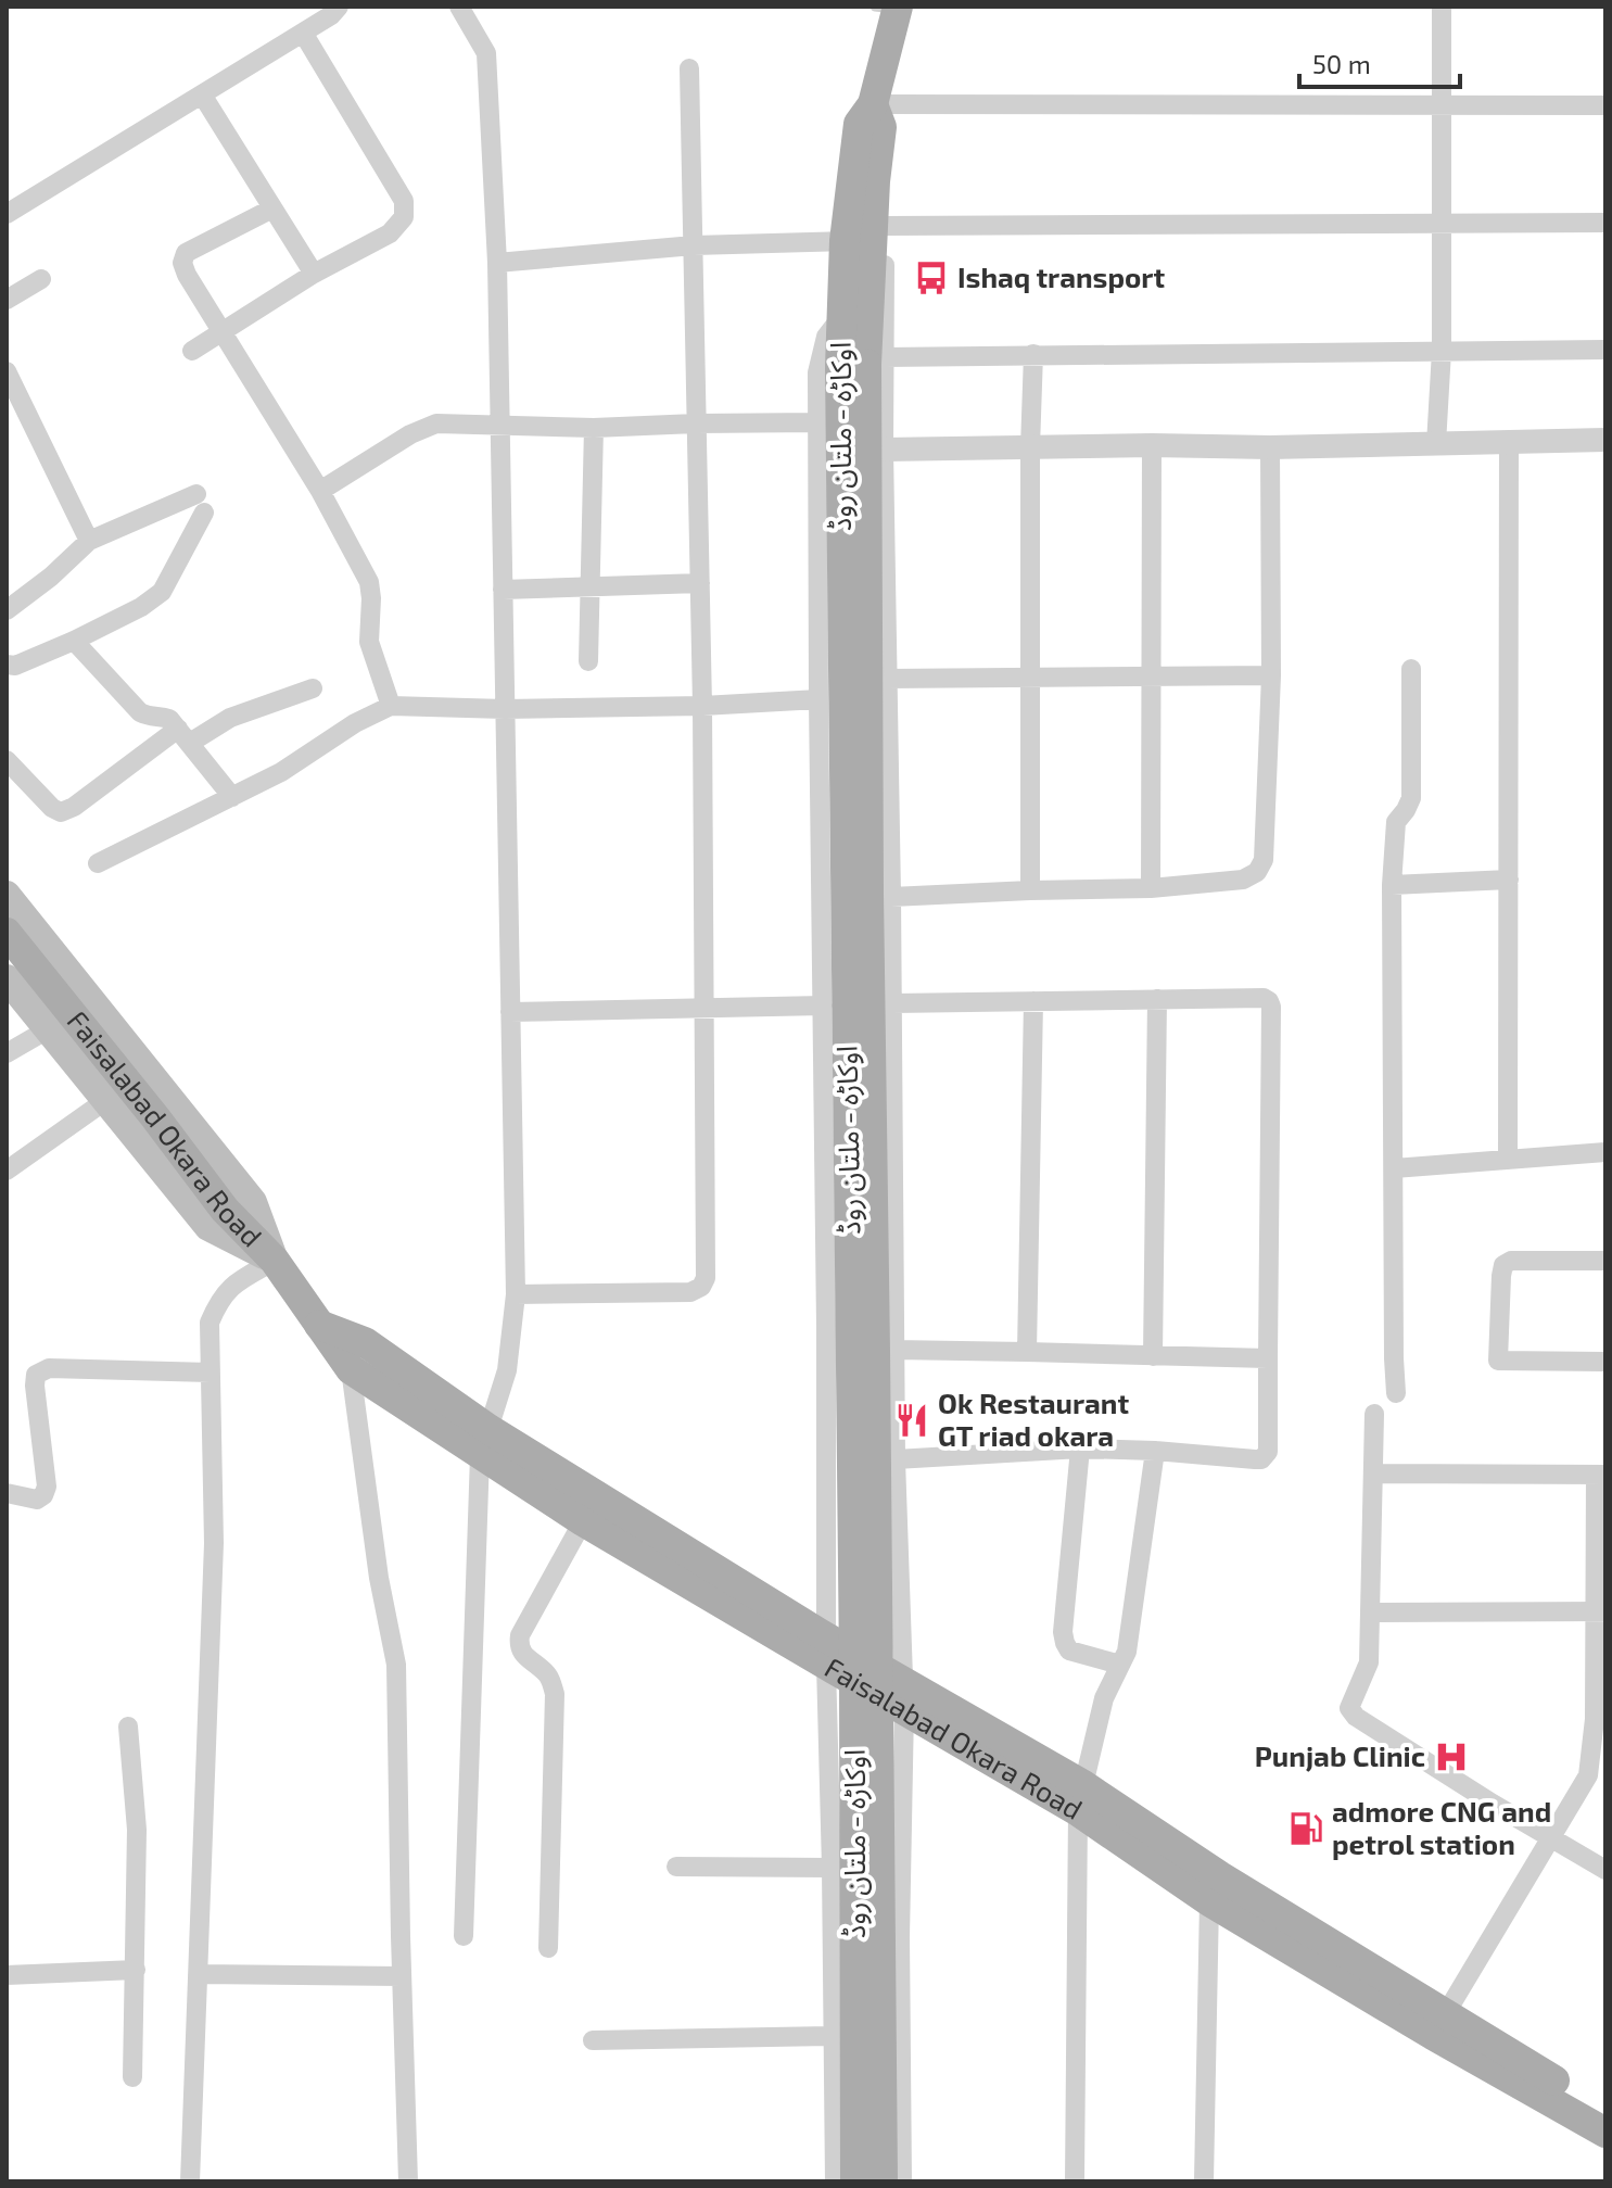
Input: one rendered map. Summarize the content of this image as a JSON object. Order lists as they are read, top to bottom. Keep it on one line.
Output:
{"streets":{"main road":["اوکاڑہ - ملتان روڈ","Faisalabad Okara Road"]},"places":{"bus stop":["Ishaq transport"],"restaurant":["Ok Restaurant GT riad okara"],"hospital":["Punjab Clinic"],"fuel station":["admore CNG and petrol station"]},"scale_bar":"50 m"}
